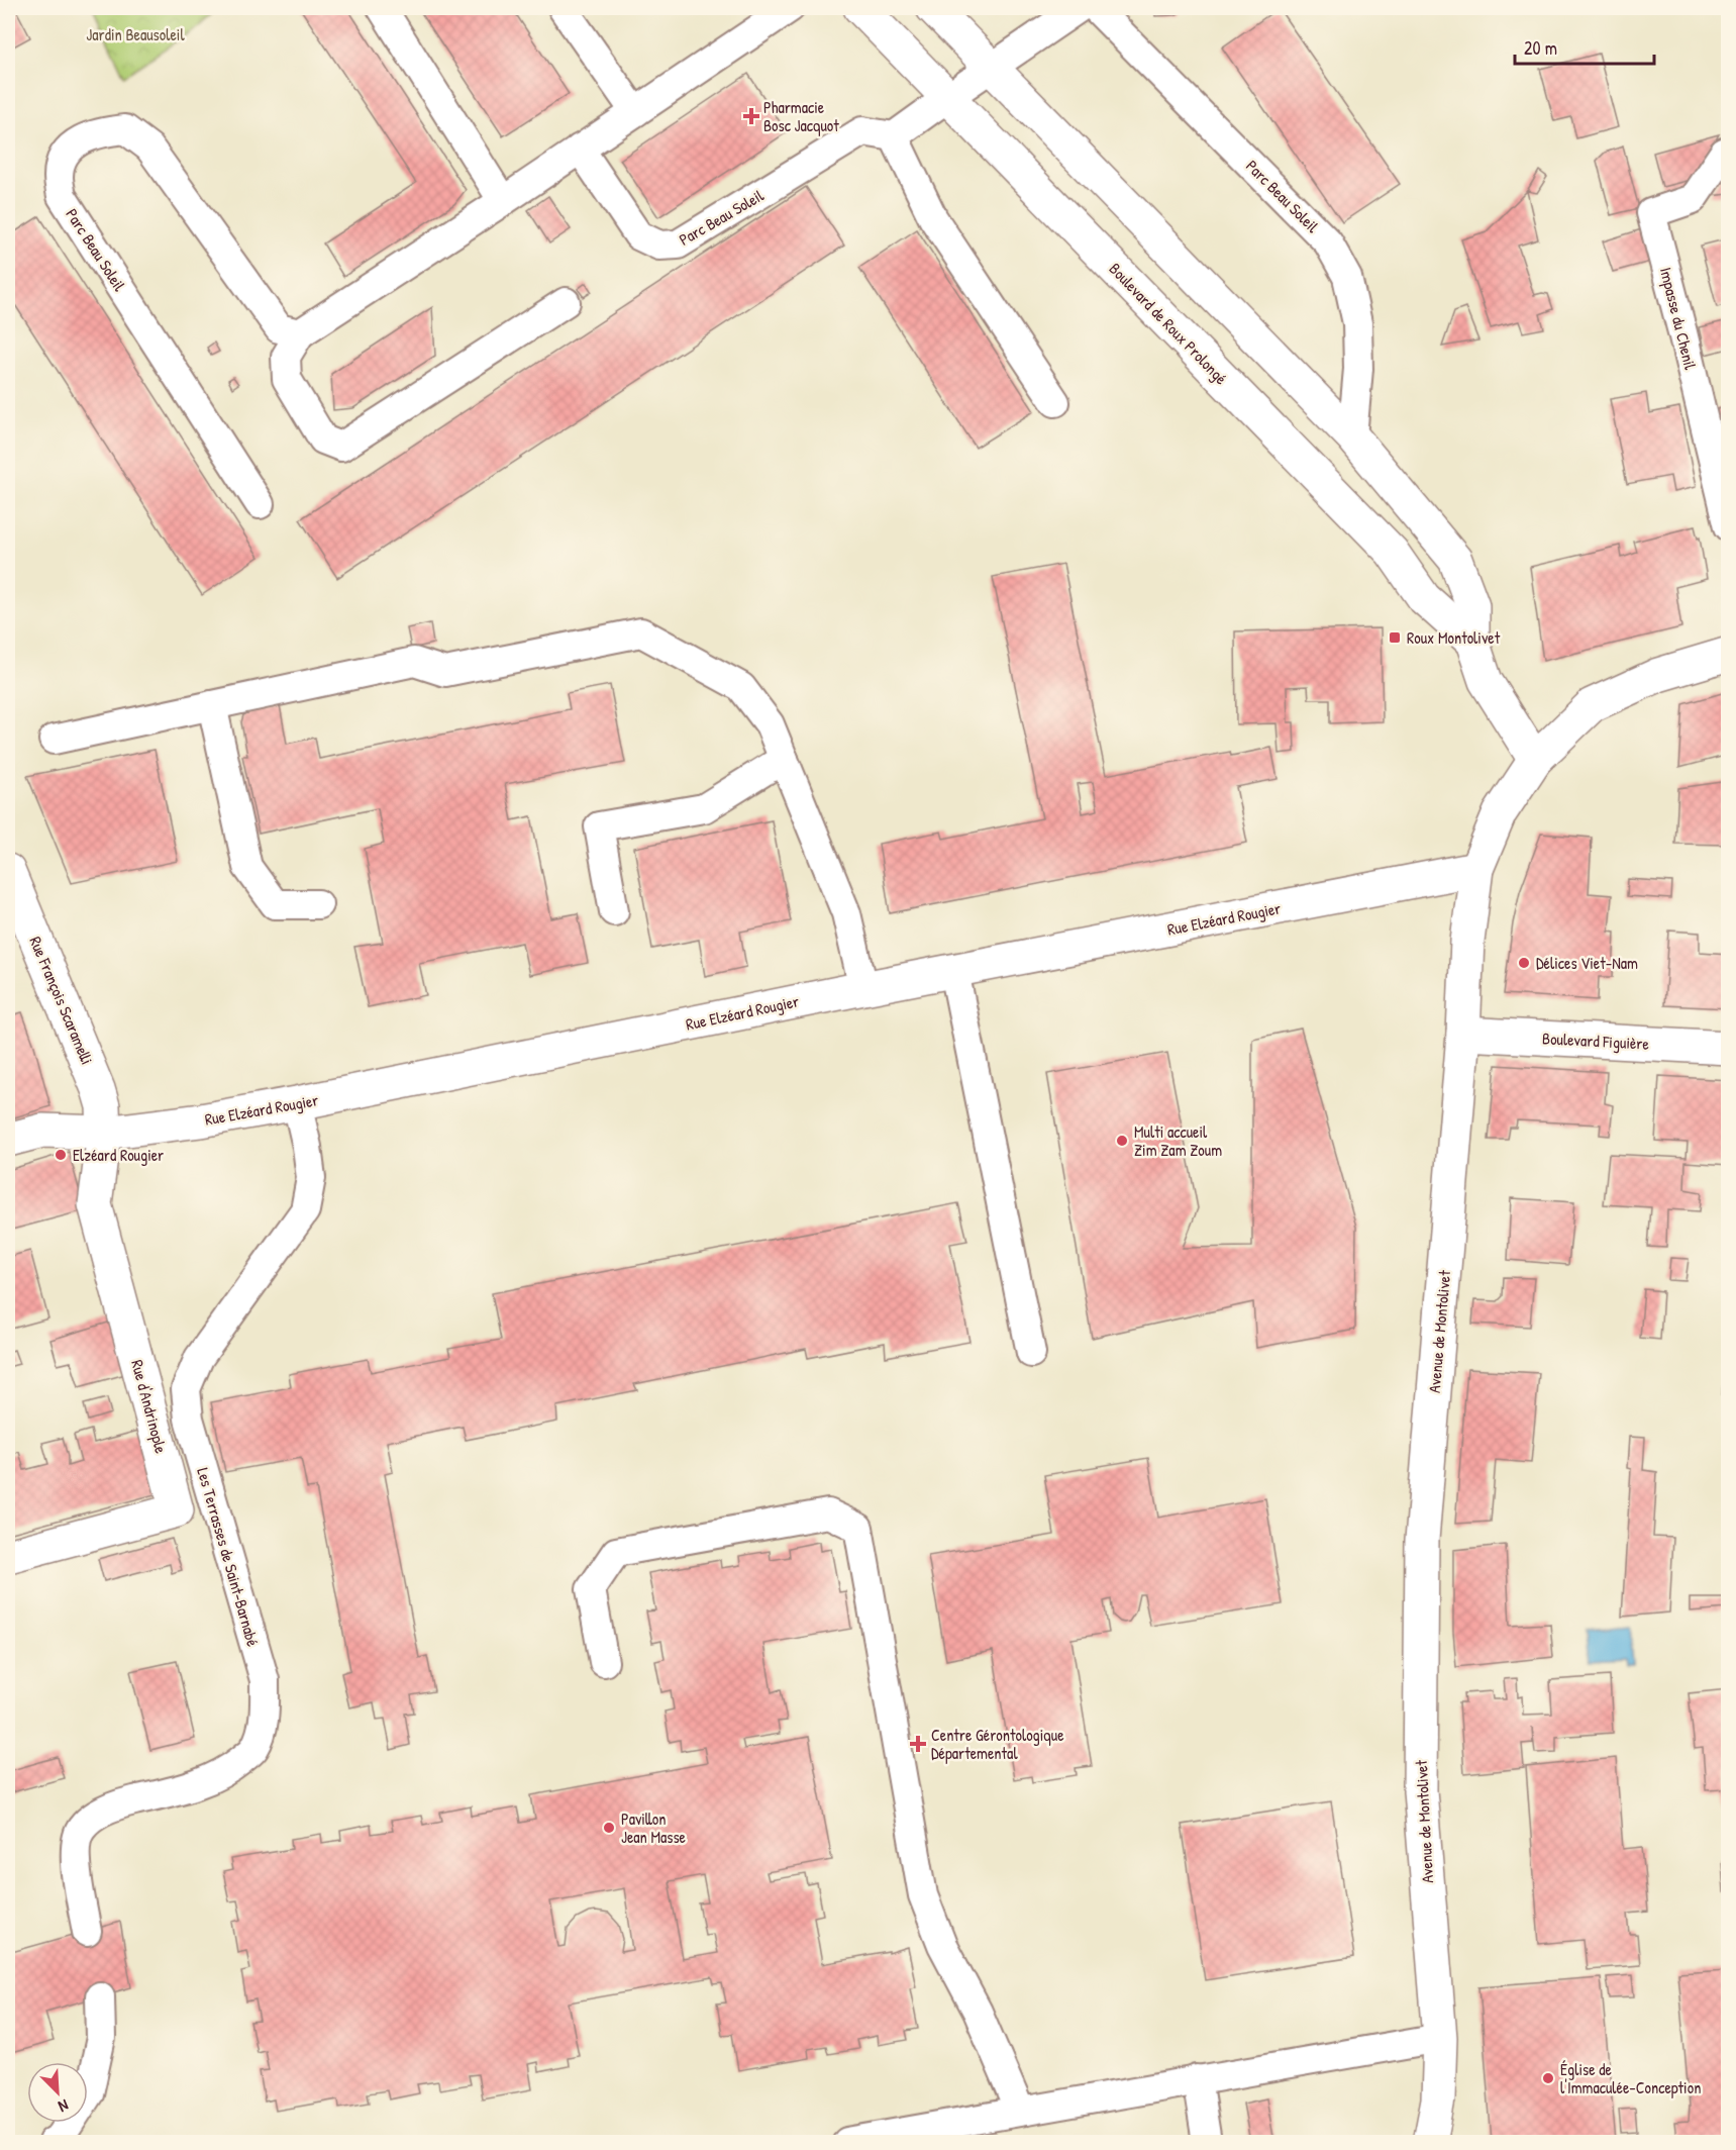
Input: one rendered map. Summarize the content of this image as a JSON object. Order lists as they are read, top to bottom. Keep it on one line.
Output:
{"streets":{"street":["Boulevard de Roux Prolongé","Rue Elzéard Rougier","Rue François Scaramelli","Boulevard Figuière","Avenue de Montolivet","Rue d'Andrinople"],"lane":["Parc Beau Soleil","Impasse du Chenil","Les Terrasses de Saint-Barnabé"]},"crossings":[["Parc Beau Soleil","Boulevard de Roux Prolongé"],["Boulevard de Roux Prolongé","Avenue de Montolivet"],["Rue Elzéard Rougier","Rue François Scaramelli"],["Rue Elzéard Rougier","Avenue de Montolivet"],["Rue Elzéard Rougier","Rue d'Andrinople"],["Rue Elzéard Rougier","Les Terrasses de Saint-Barnabé"],["Rue François Scaramelli","Rue d'Andrinople"],["Boulevard Figuière","Avenue de Montolivet"]],"parks":["Jardin Beausoleil"],"places":{"health":["Pharmacie Bosc Jacquot","Centre Gérontologique Départemental"],"transit":["Roux Montolivet"],"other":["Délices Viet-Nam","Multi accueil Zim Zam Zoum","Elzéard Rougier","Pavillon Jean Masse","Église de l'Immaculée-Conception"]},"scale_bar":"20 m","north":"bottom right"}
